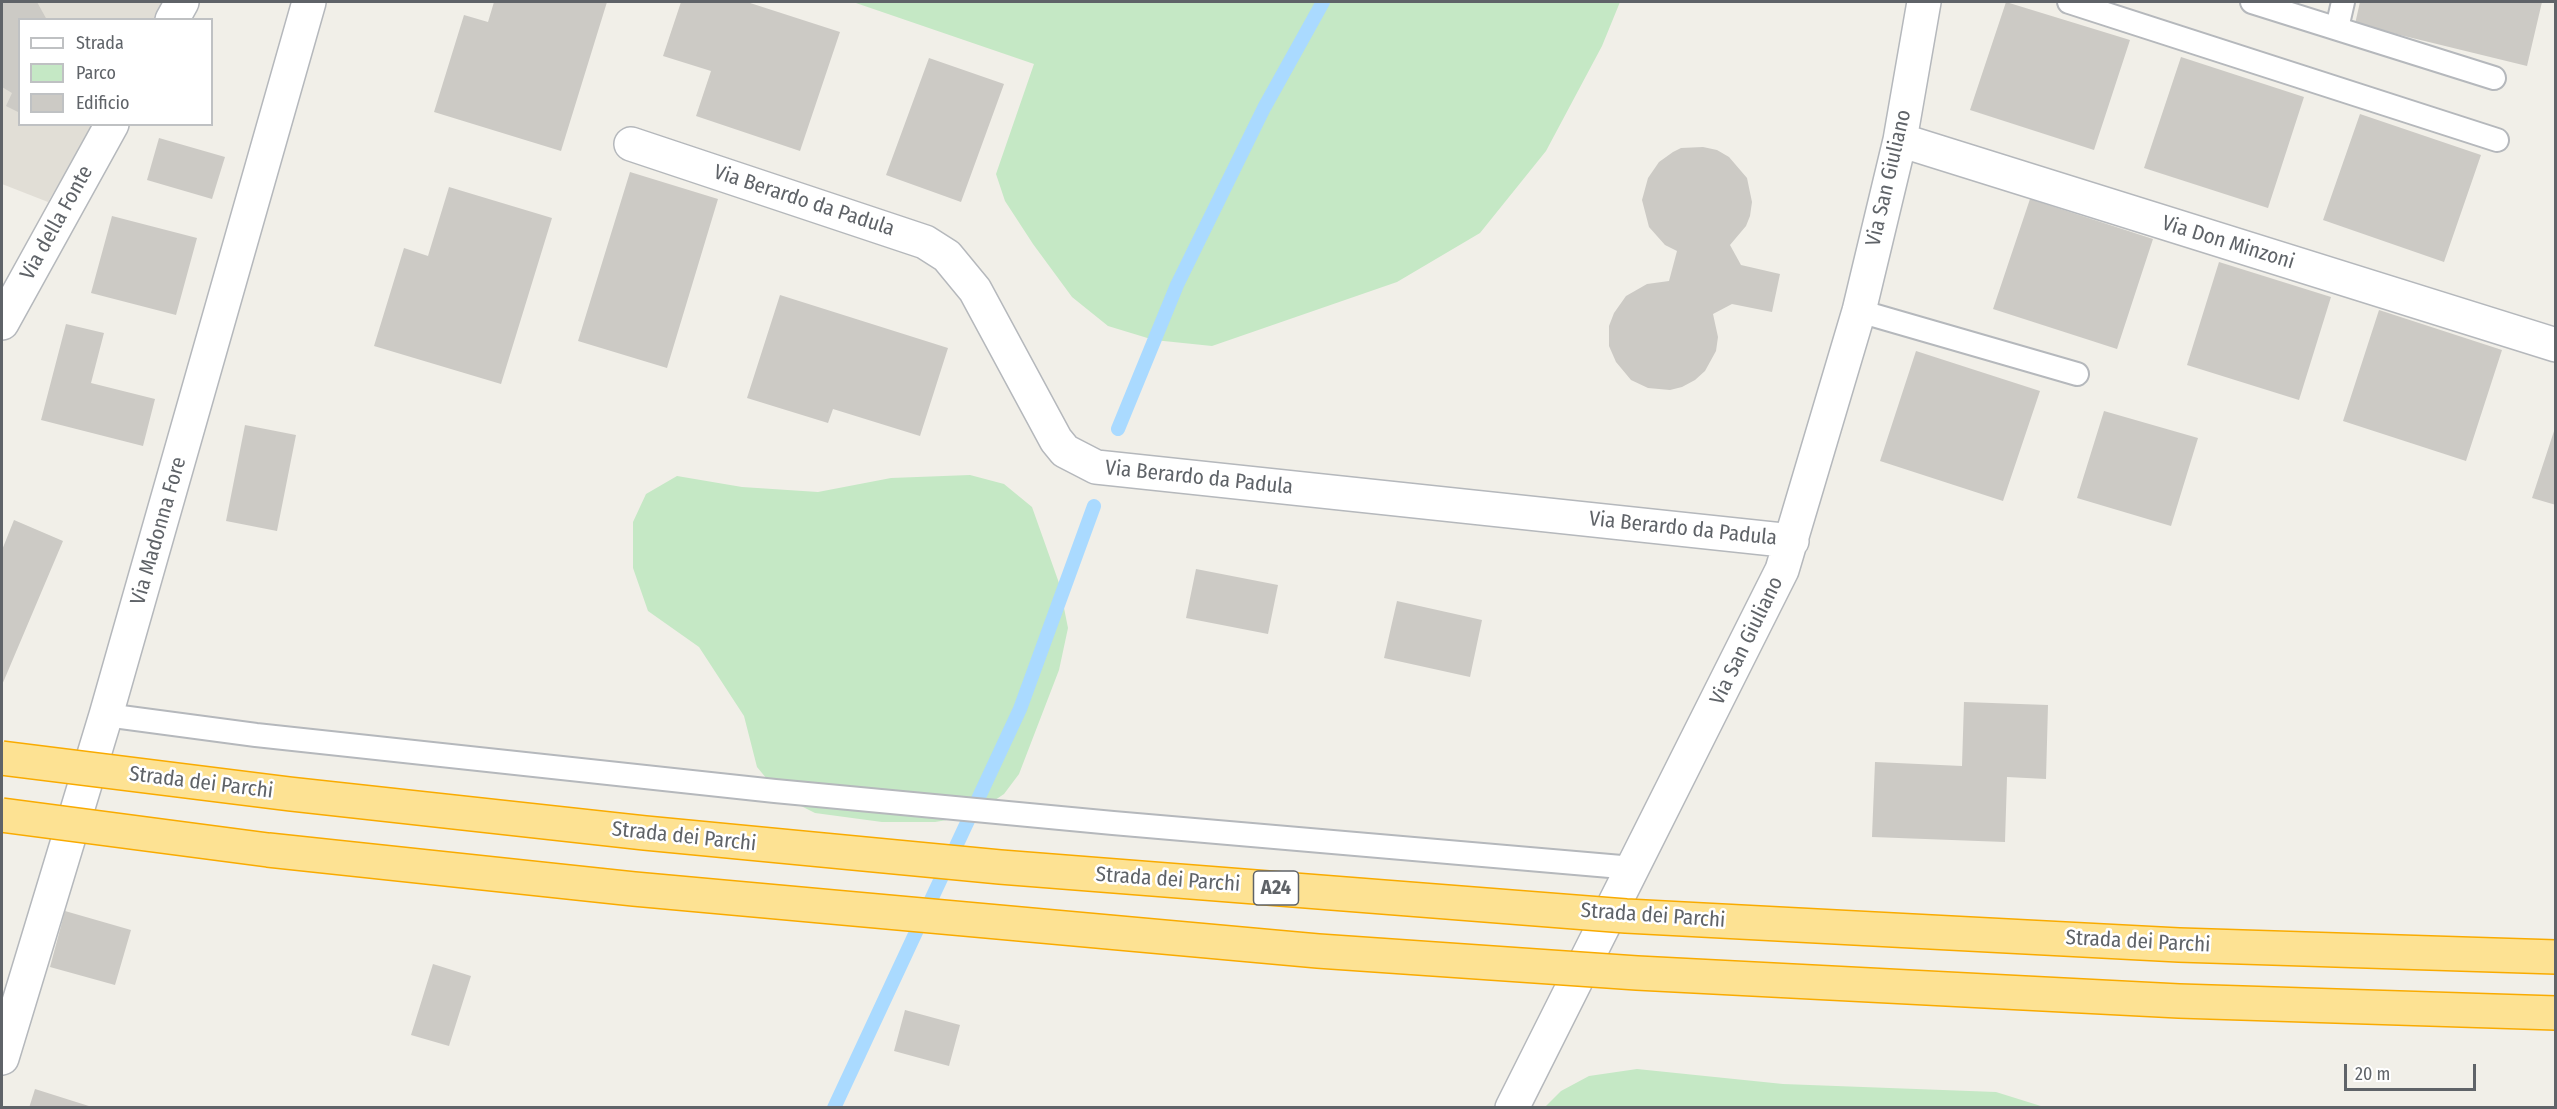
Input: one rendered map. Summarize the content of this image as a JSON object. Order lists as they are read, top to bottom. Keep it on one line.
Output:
{"streets":{"highway":["Strada dei Parchi","A24"],"street":["Via San Giuliano","Via Berardo da Padula","Via della Fonte","Via Don Minzoni","Via Madonna Fore"]},"crossings":[["Via San Giuliano","Via Berardo da Padula"],["Via San Giuliano","Via Don Minzoni"]],"legend":["Strada","Parco","Edificio"],"scale_bar":"20 m"}
